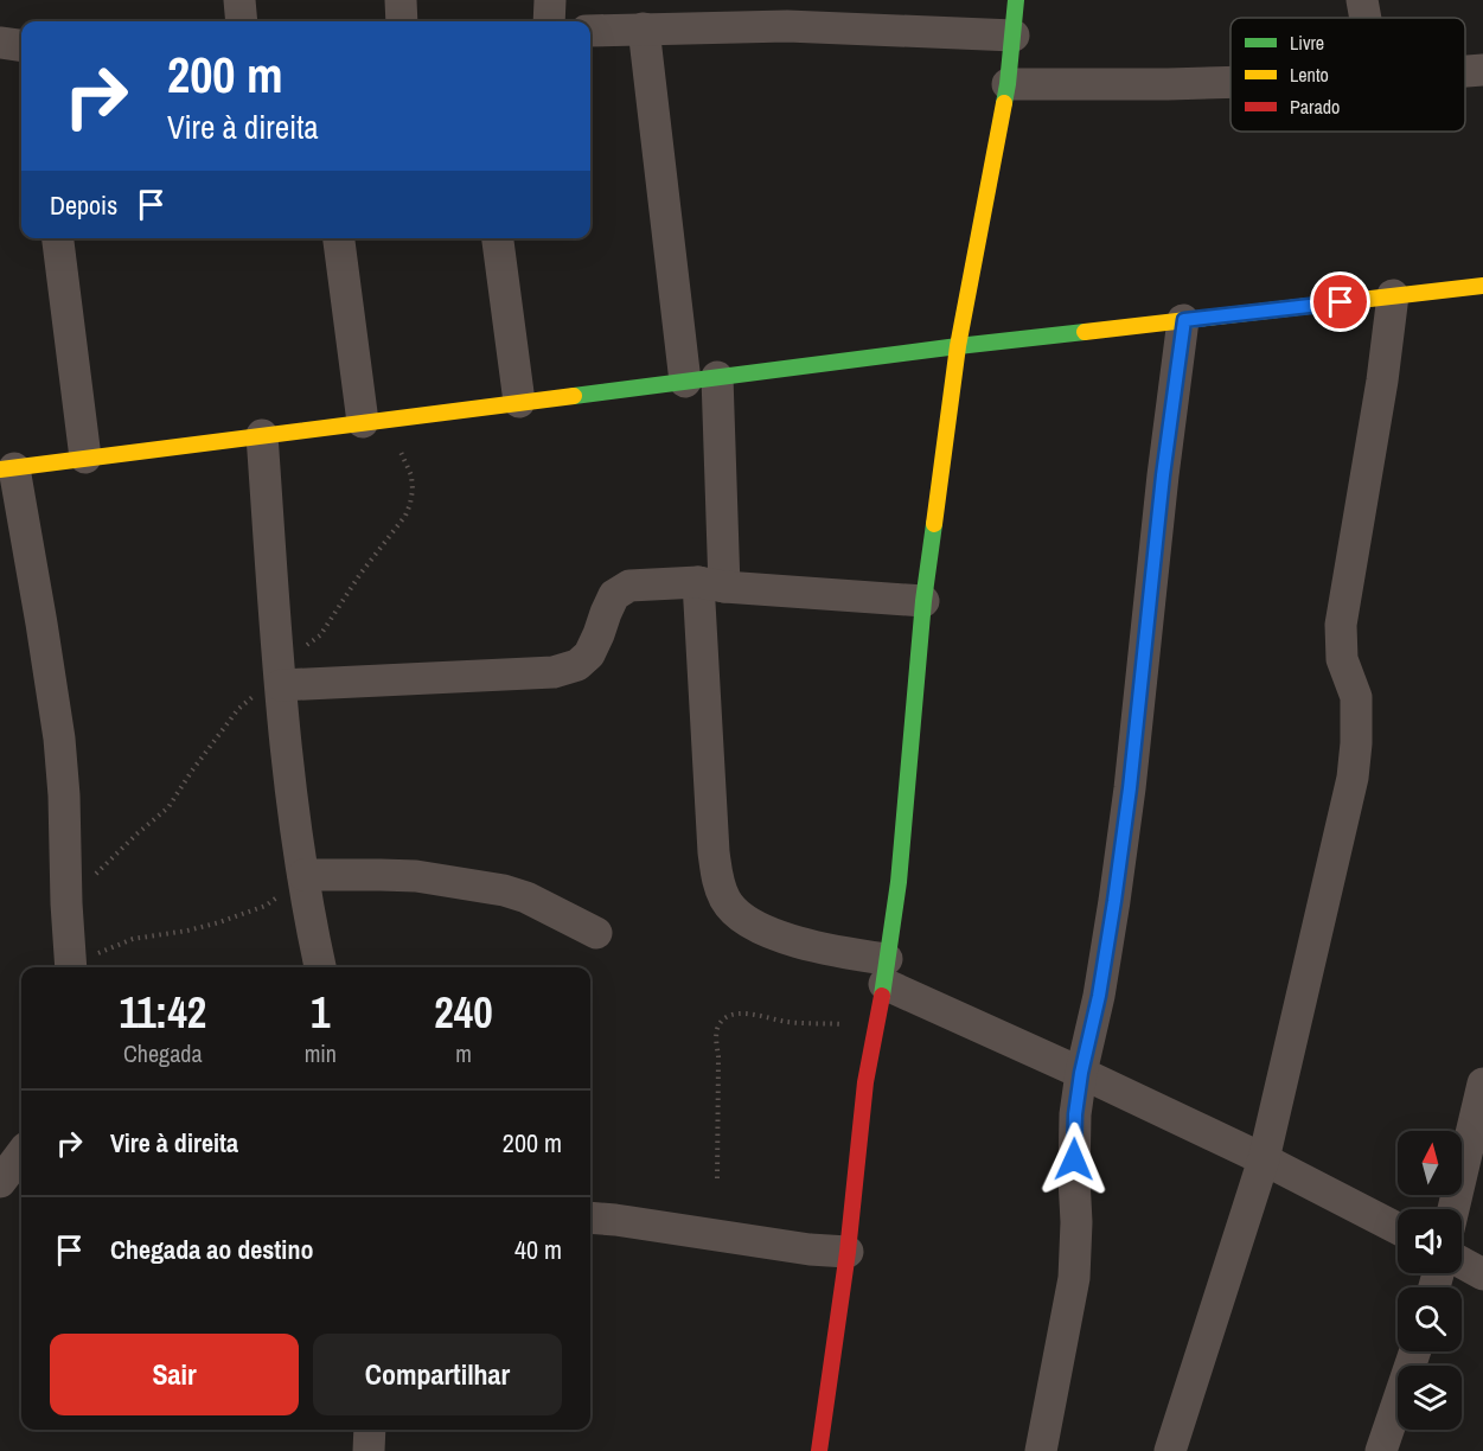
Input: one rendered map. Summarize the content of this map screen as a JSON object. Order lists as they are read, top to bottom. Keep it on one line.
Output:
{"legend":["Livre","Lento","Parado"],"north":"top","page":{"turn":["200 m","Vire à direita"],"then":"Depois","eta":["11:42","Chegada","1","min","240","m"],"list":[{"name":"Vire à direita","value":"200 m"},{"name":"Chegada ao destino","value":"40 m"}],"buttons":["Sair","Compartilhar"]}}
